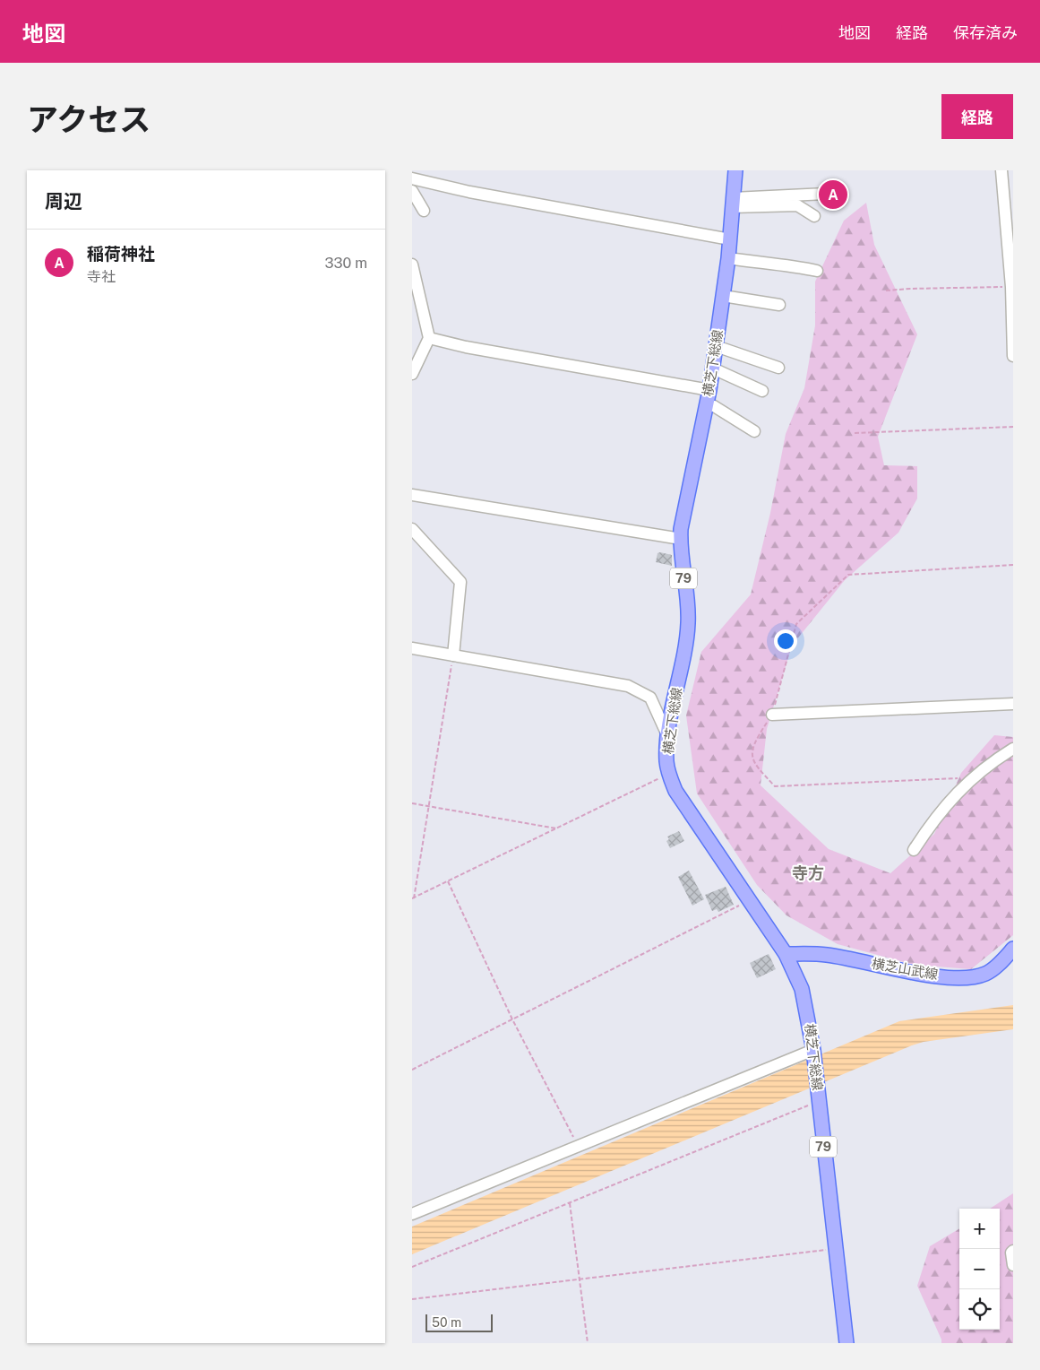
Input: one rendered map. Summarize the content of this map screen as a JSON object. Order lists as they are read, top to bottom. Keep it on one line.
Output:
{"streets":{"main road":["横芝下総線","79","横芝山武線"]},"crossings":[["横芝下総線","横芝山武線"]],"districts":["寺方"],"scale_bar":"50 m","page":{"header":"地図","nav":["地図","経路","保存済み"],"title":"アクセス","buttons":"経路","heading":"周辺","pins":"A","list":[{"mark":"A","name":"稲荷神社","note":"寺社","value":"330 m"}],"map_buttons":["+","−"],"scale":"50 m"}}
